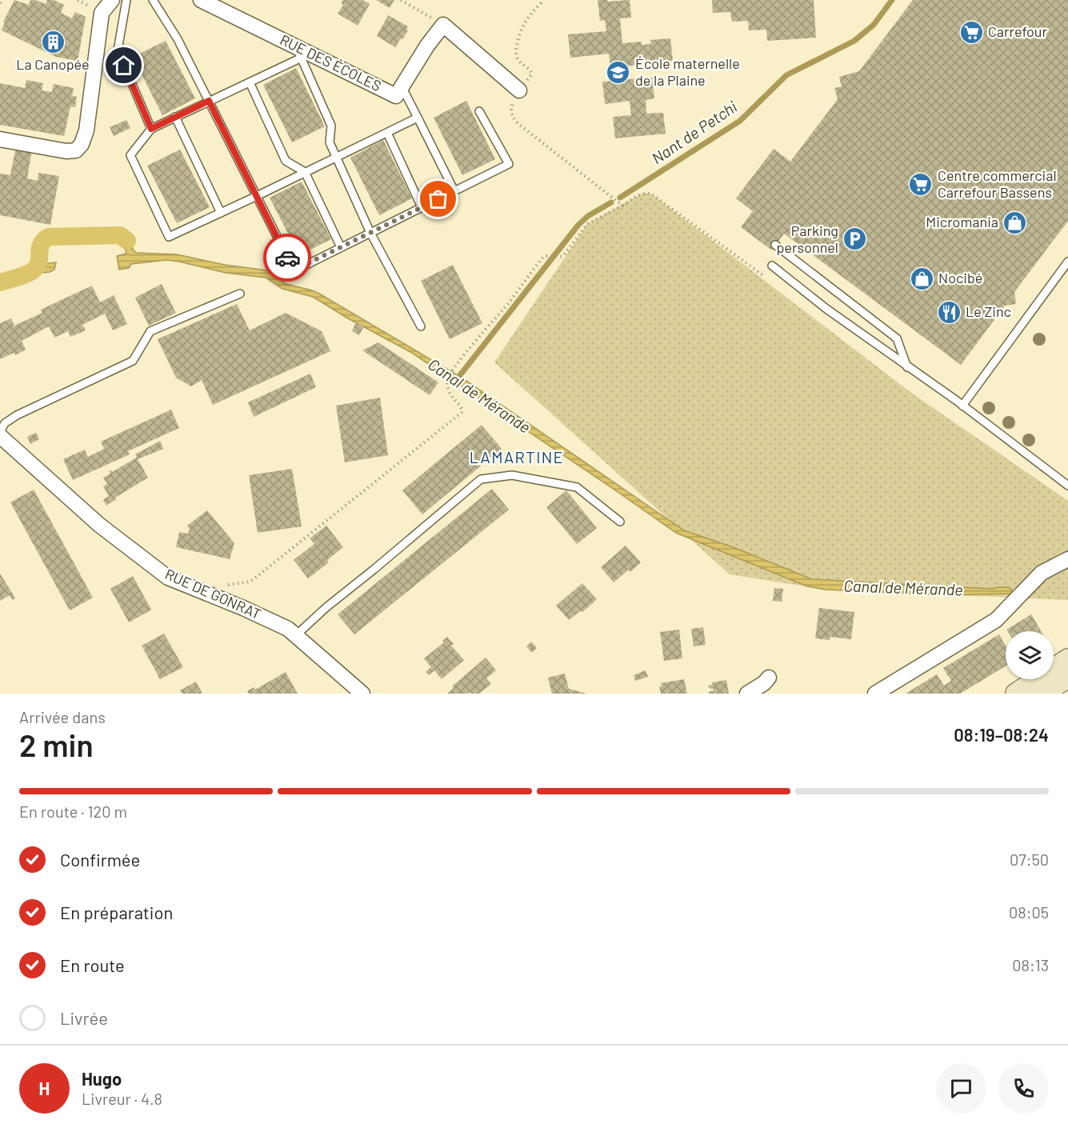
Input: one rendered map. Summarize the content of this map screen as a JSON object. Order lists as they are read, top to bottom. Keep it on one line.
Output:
{"streets":{"street":["RUE DES ÉCOLES","RUE DE GONRAT"]},"districts":["LAMARTINE"],"water":["Nant de Petchi","Canal de Mérande"],"places":{"supermarket":["Carrefour","Centre commercial Carrefour Bassens"],"building":["La Canopée"],"school or university":["École maternelle de la Plaine"],"shop":["Micromania","Nocibé"],"parking":["Parking personnel"],"restaurant":["Le Zinc"]},"page":{"heading":["2 min","Arrivée dans","08:19–08:24"],"panel":["Hugo","Livreur · 4.8"],"bar":"En route · 120 m","list":[["Confirmée","07:50"],["En préparation","08:05"],["En route","08:13"],"Livrée"],"round":"H"}}
